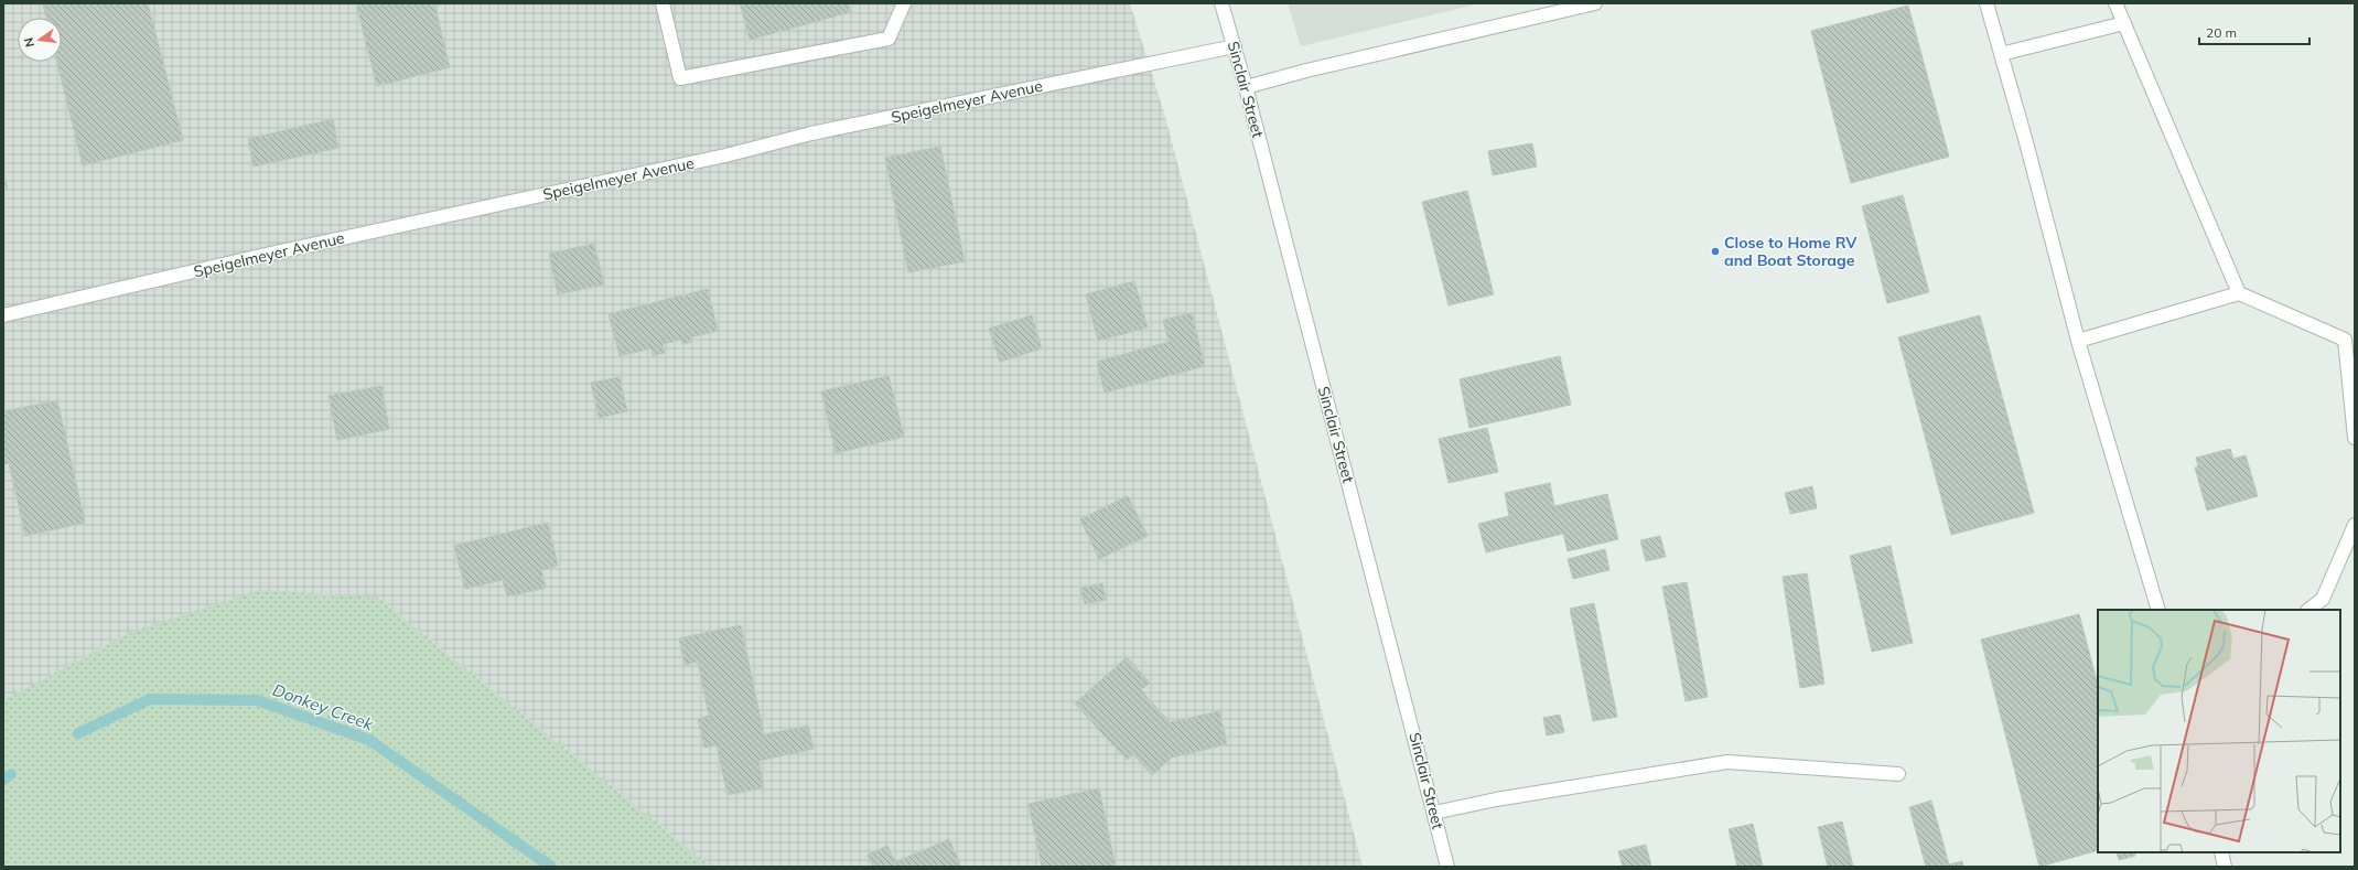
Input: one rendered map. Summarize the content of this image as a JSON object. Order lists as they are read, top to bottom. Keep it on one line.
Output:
{"streets":{"street":["Sinclair Street","Speigelmeyer Avenue"]},"crossings":[["Sinclair Street","Speigelmeyer Avenue"]],"water":["Donkey Creek"],"places":["Close to Home RV and Boat Storage"],"scale_bar":"20 m","north":"left"}
